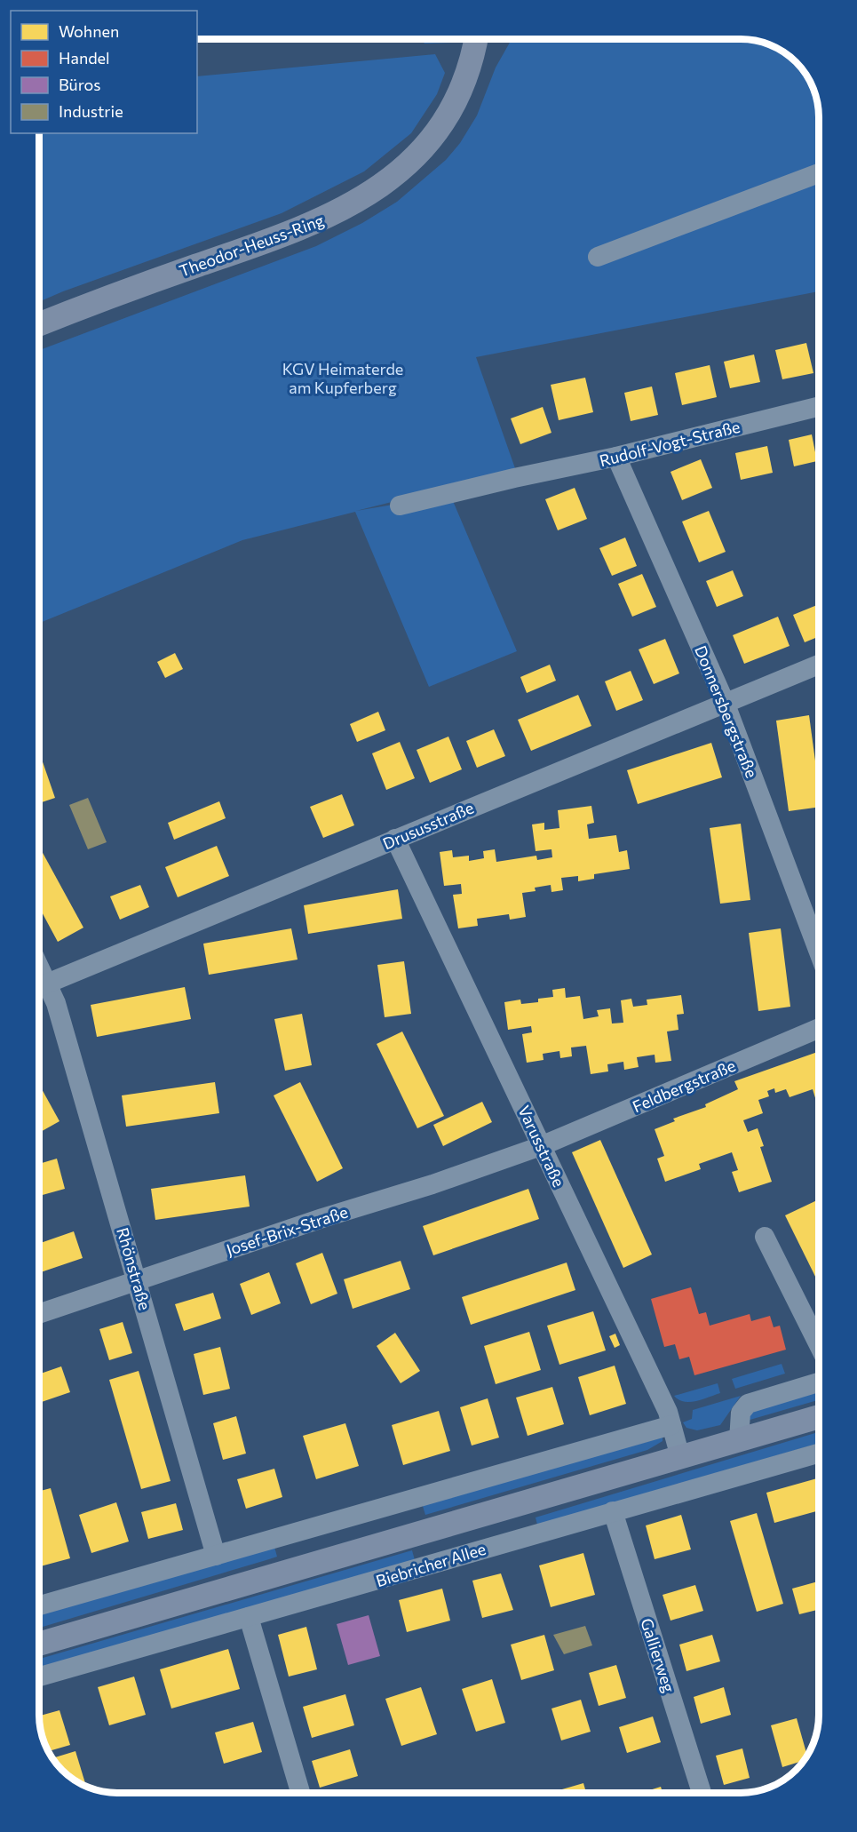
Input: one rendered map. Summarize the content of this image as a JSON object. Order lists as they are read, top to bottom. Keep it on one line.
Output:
{"streets":{"main road":["Theodor-Heuss-Ring","Biebricher Allee"],"street":["Rudolf-Vogt-Straße","Donnersbergstraße","Drususstraße","Feldbergstraße","Varusstraße","Josef-Brix-Straße","Rhönstraße","Gallierweg"]},"crossings":[["Rudolf-Vogt-Straße","Donnersbergstraße"],["Donnersbergstraße","Drususstraße"],["Drususstraße","Varusstraße"],["Drususstraße","Rhönstraße"],["Feldbergstraße","Varusstraße"],["Feldbergstraße","Josef-Brix-Straße"],["Varusstraße","Josef-Brix-Straße"],["Varusstraße","Biebricher Allee"],["Josef-Brix-Straße","Rhönstraße"],["Biebricher Allee","Gallierweg"]],"parks":["KGV Heimaterde am Kupferberg"],"legend":["Wohnen","Handel","Büros","Industrie"]}
